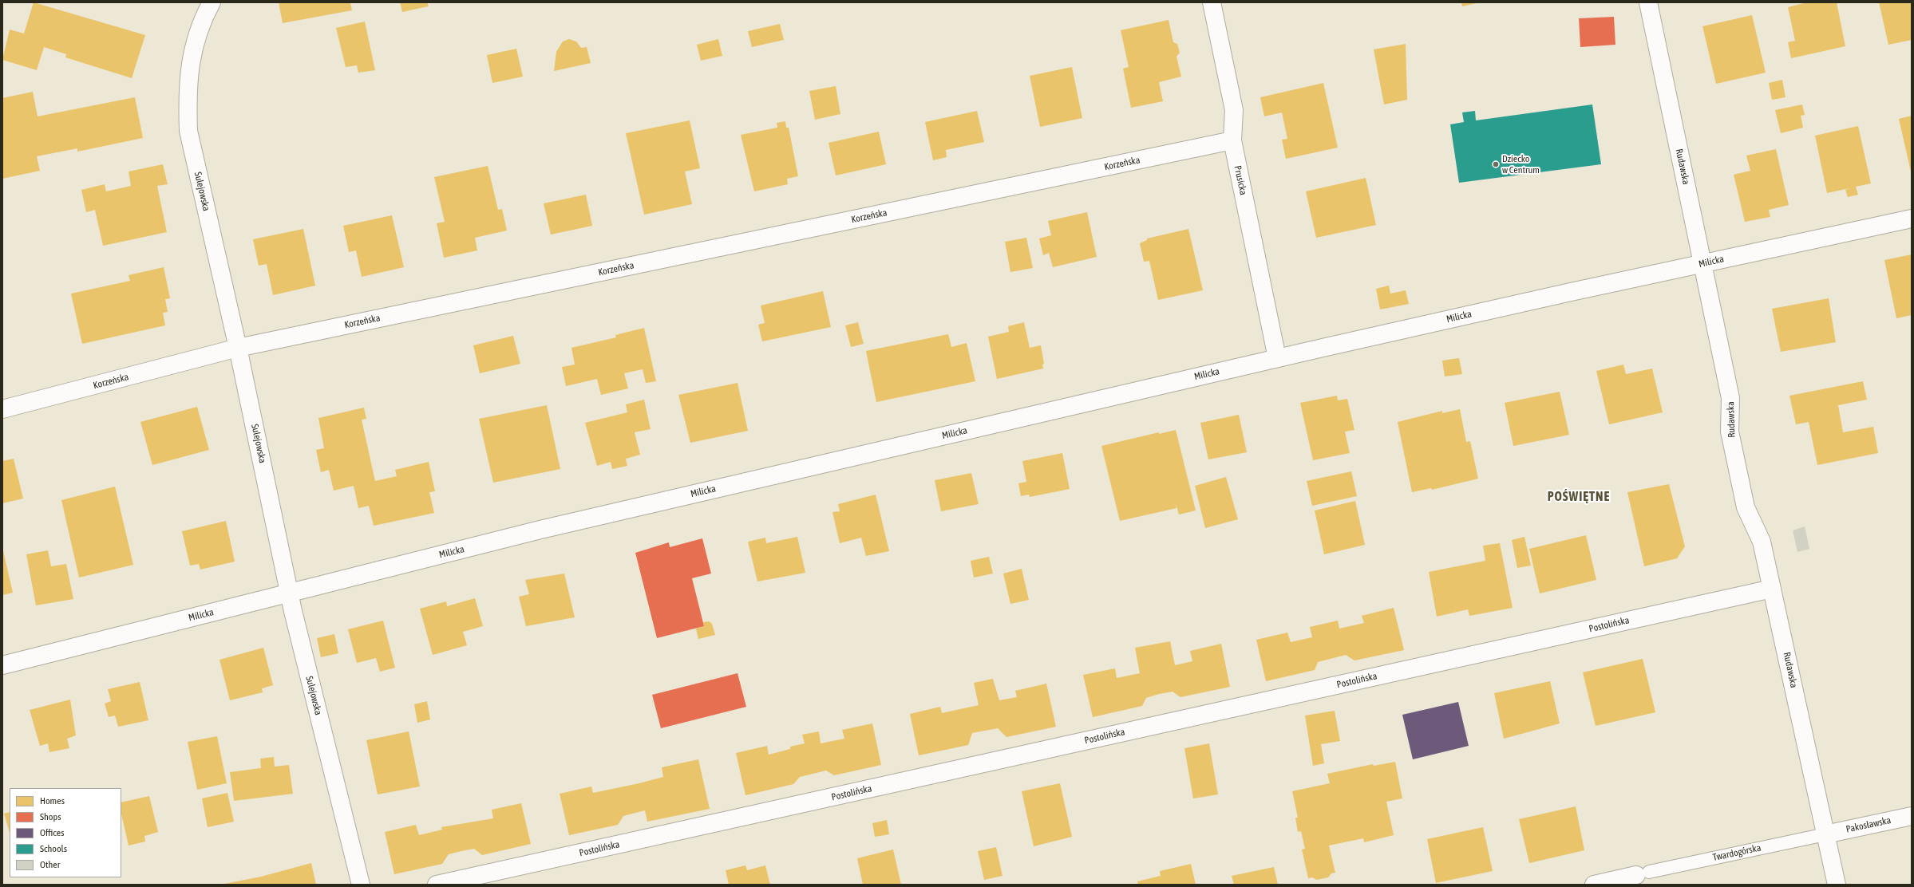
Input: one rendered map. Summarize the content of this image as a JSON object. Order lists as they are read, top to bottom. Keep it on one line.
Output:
{"streets":{"street":["Korzeńska","Rudawska","Prusicka","Sulejowska","Milicka","Postolińska","Pakosławska","Twardogórska"]},"crossings":[["Korzeńska","Prusicka"],["Korzeńska","Sulejowska"],["Rudawska","Milicka"],["Rudawska","Postolińska"],["Rudawska","Pakosławska"],["Rudawska","Twardogórska"],["Prusicka","Milicka"],["Sulejowska","Milicka"],["Pakosławska","Twardogórska"]],"districts":["POŚWIĘTNE"],"places":["Dziecko w Centrum"],"legend":["Homes","Shops","Offices","Schools","Other"]}
